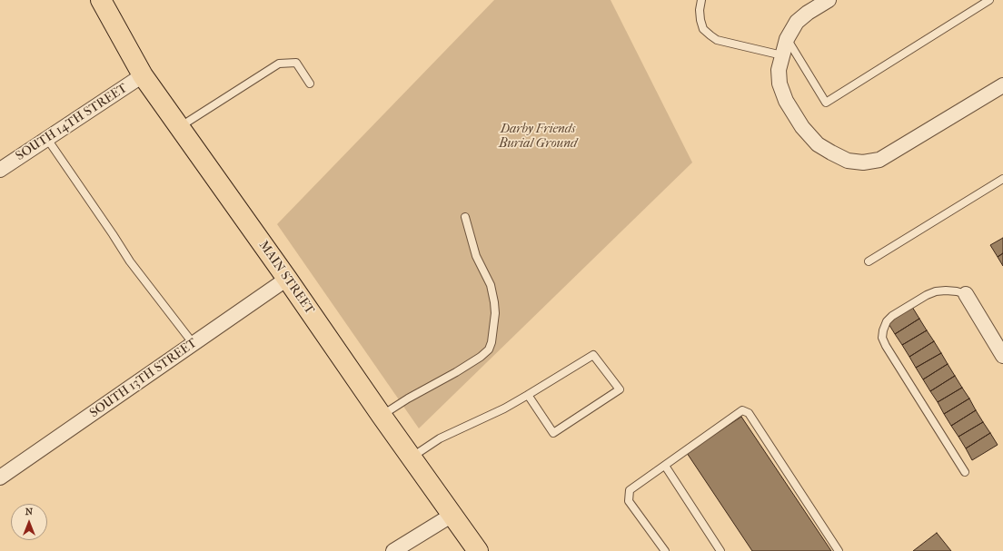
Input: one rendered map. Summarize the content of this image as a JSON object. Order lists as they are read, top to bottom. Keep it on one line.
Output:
{"streets":{"main road":["MAIN STREET"],"street":["SOUTH 14TH STREET","SOUTH 13TH STREET"]},"crossings":[["SOUTH 14TH STREET","MAIN STREET"],["MAIN STREET","SOUTH 13TH STREET"]],"parks":["Darby Friends Burial Ground"],"north":"top"}
